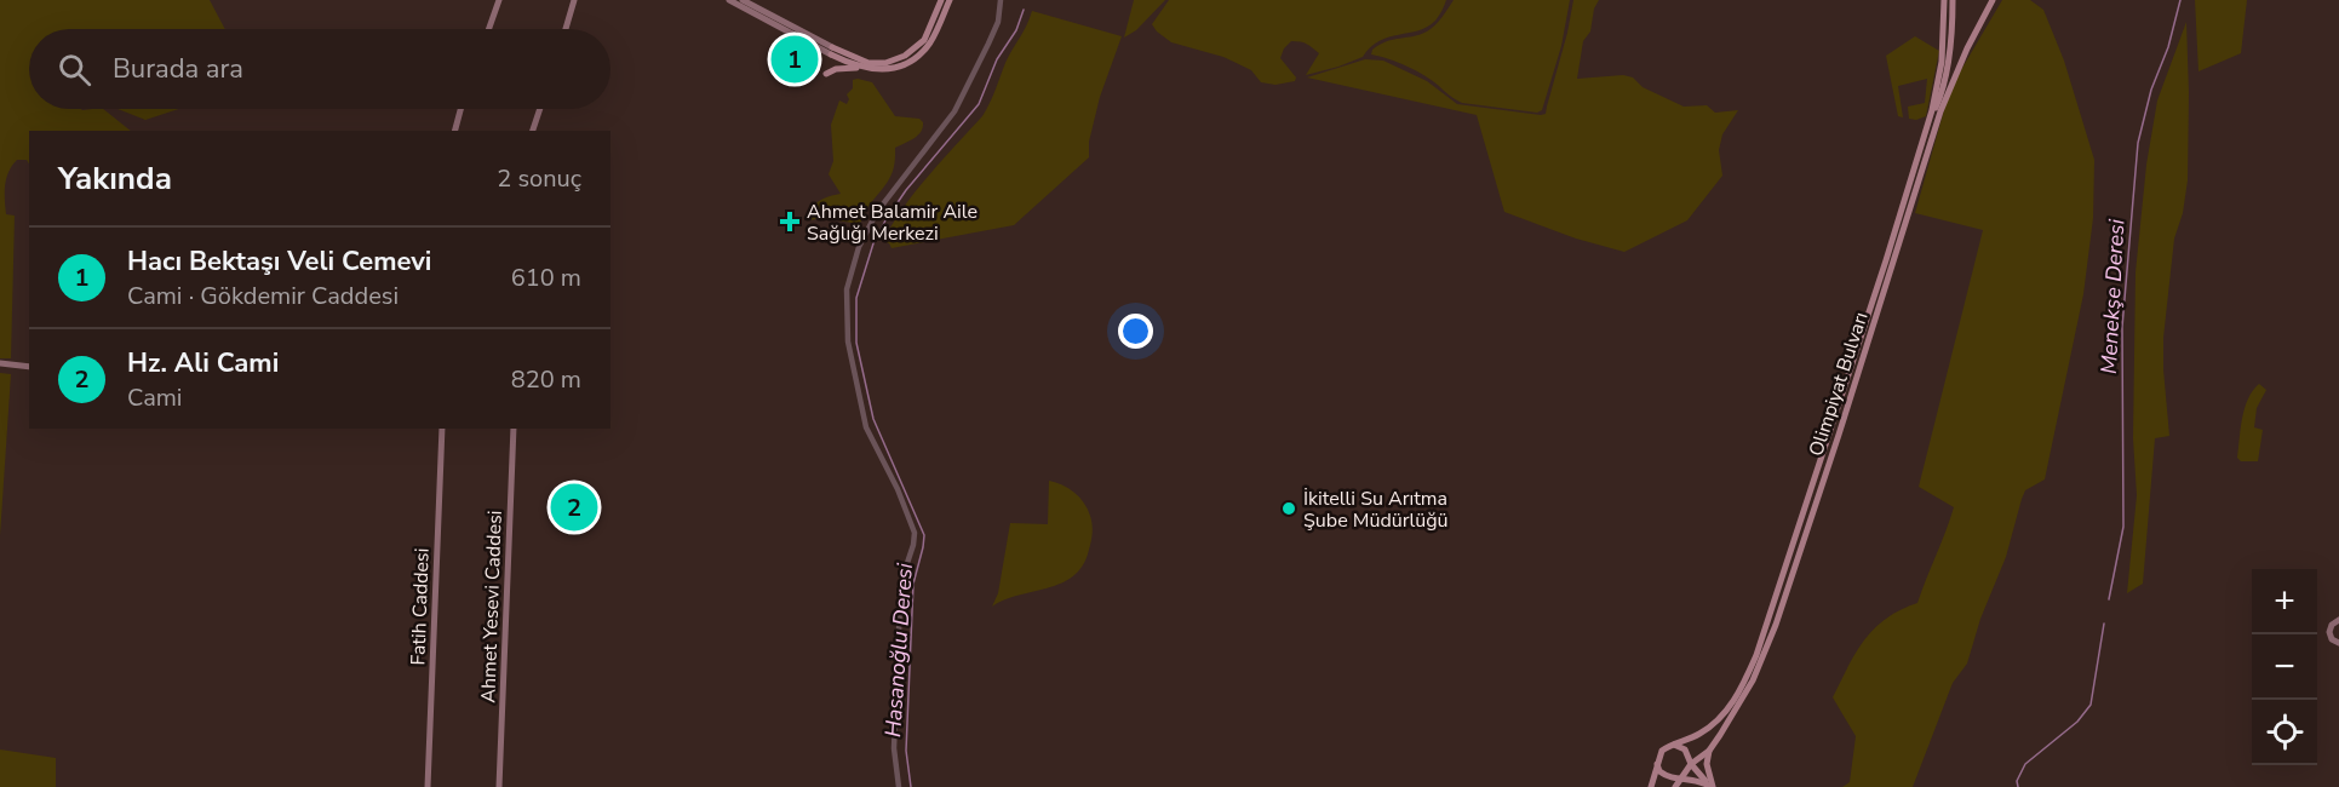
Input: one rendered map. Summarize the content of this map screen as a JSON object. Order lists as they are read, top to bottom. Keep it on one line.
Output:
{"streets":{"main road":["Olimpiyat Bulvarı","Fatih Caddesi","Ahmet Yesevi Caddesi"]},"water":["Menekşe Deresi","Hasanoğlu Deresi"],"places":{"health":["Ahmet Balamir Aile Sağlığı Merkezi"],"other":["İkitelli Su Arıtma Şube Müdürlüğü"]},"page":{"search":"Burada ara","pins":["1","2"],"heading":["Yakında","2 sonuç"],"list":[{"mark":"1","name":"Hacı Bektaşı Veli Cemevi","note":"Cami · Gökdemir Caddesi","value":"610 m"},{"mark":"2","name":"Hz. Ali Cami","note":"Cami","value":"820 m"}],"map_buttons":["+","−"]}}
